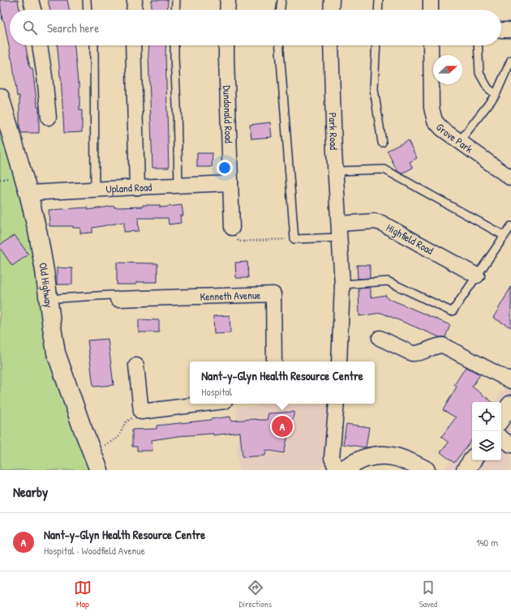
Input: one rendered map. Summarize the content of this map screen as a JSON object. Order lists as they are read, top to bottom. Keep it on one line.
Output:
{"streets":{"street":["Dundonald Road","Park Road","Grove Park","Upland Road","Highfield Road","Old Highway","Kenneth Avenue"]},"crossings":[["Dundonald Road","Upland Road"],["Park Road","Highfield Road"],["Upland Road","Old Highway"]],"north":"right","page":{"search":"Search here","popup":["Nant-y-Glyn Health Resource Centre","Hospital"],"pins":"A","heading":"Nearby","list":[{"mark":"A","name":"Nant-y-Glyn Health Resource Centre","note":"Hospital · Woodfield Avenue","value":"140 m"}],"nav":["Map","Directions","Saved"]}}
